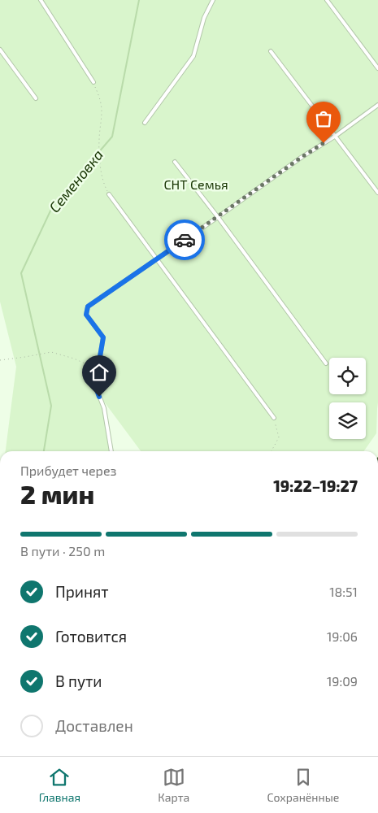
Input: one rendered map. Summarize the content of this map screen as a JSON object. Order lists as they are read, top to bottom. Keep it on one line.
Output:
{"water":["Семеновка"],"parks":["СНТ Семья"],"page":{"heading":["2 мин","Прибудет через","19:22–19:27"],"bar":"В пути · 250 m","list":[["Принят","18:51"],["Готовится","19:06"],["В пути","19:09"],"Доставлен"],"tabs":["Главная","Карта","Сохранённые"]}}
